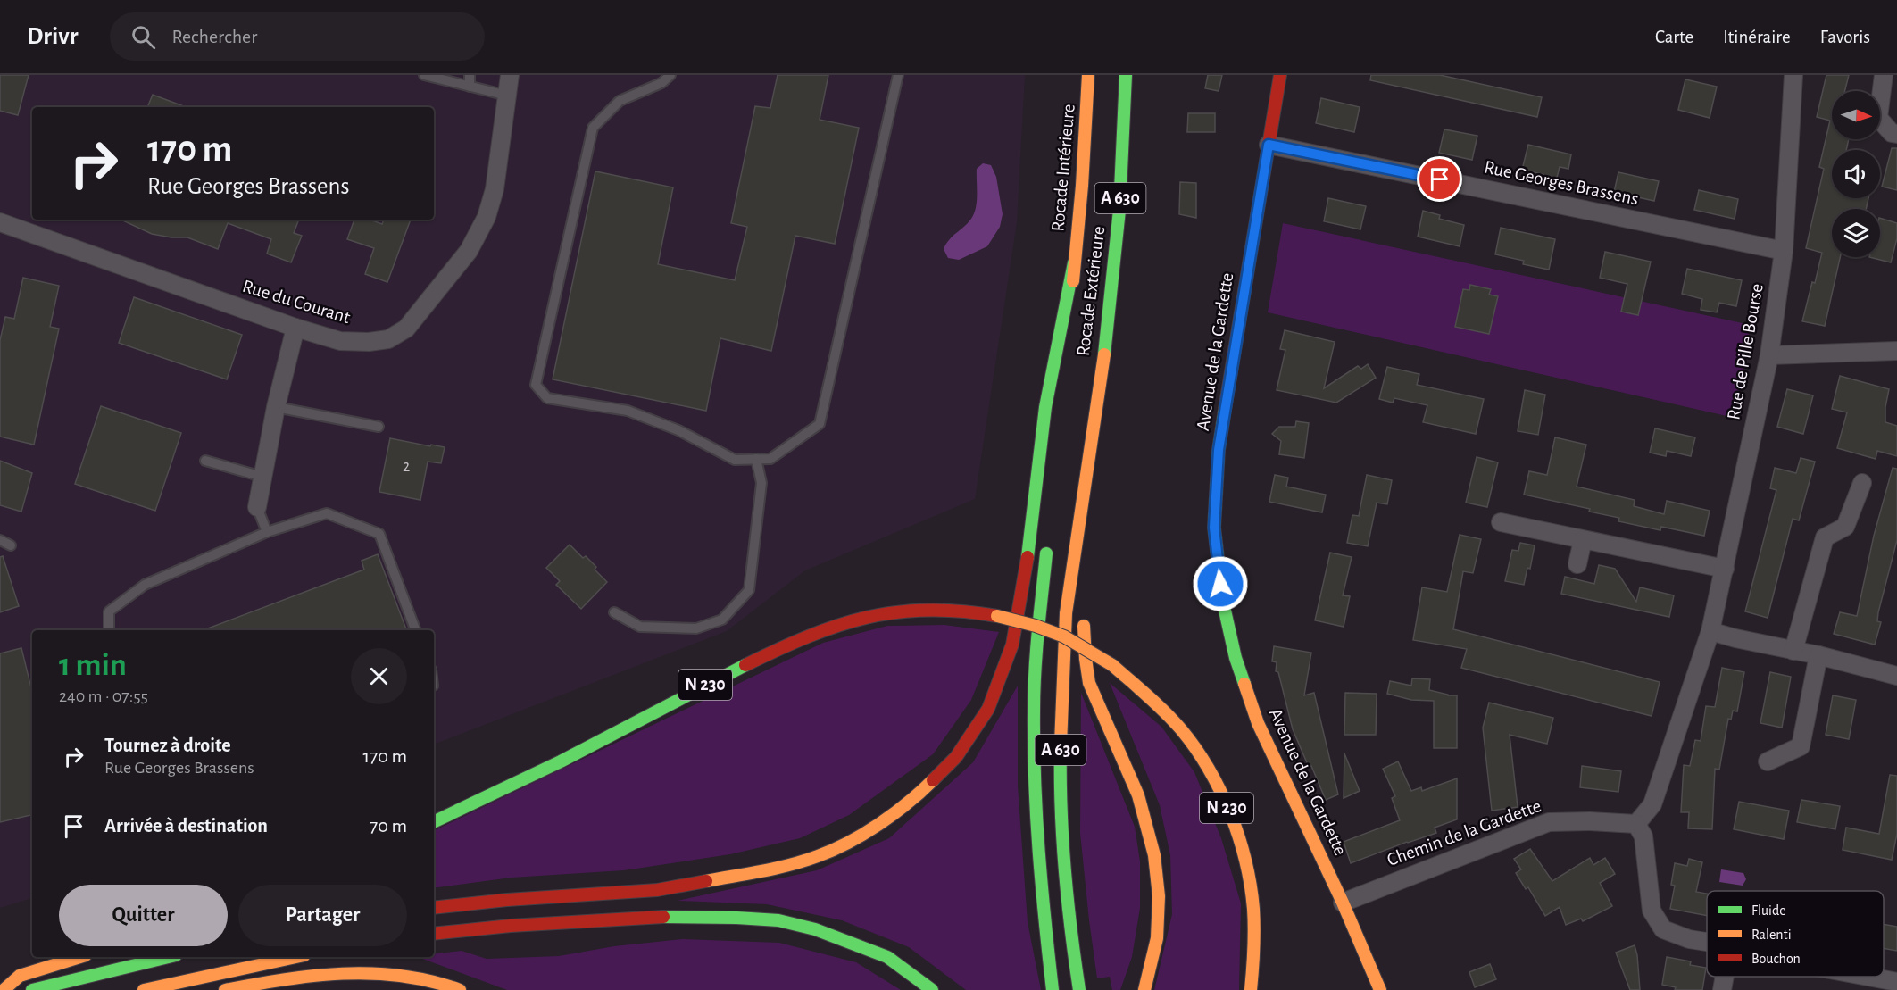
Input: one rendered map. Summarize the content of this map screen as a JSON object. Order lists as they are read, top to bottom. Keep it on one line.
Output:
{"streets":{"main road":["Rocade Intérieure","A 630","Rocade Extérieure","Avenue de la Gardette","N 230"],"street":["Rue Georges Brassens","Rue du Courant","Rue de Pille Bourse","Chemin de la Gardette"]},"crossings":[["Rocade Intérieure","A 630"],["Rue Georges Brassens","Avenue de la Gardette"],["Rue Georges Brassens","Rue de Pille Bourse"],["A 630","Rocade Extérieure"],["Avenue de la Gardette","Chemin de la Gardette"],["Rue de Pille Bourse","Chemin de la Gardette"]],"house_numbers":["2"],"legend":["Fluide","Ralenti","Bouchon"],"north":"right","page":{"header":"Drivr","search":"Rechercher","nav":["Carte","Itinéraire","Favoris"],"turn":["170 m","Rue Georges Brassens"],"heading":["1 min","240 m · 07:55"],"list":[{"name":"Tournez à droite","note":"Rue Georges Brassens","value":"170 m"},{"name":"Arrivée à destination","value":"70 m"}],"buttons":["Quitter","Partager"]}}
